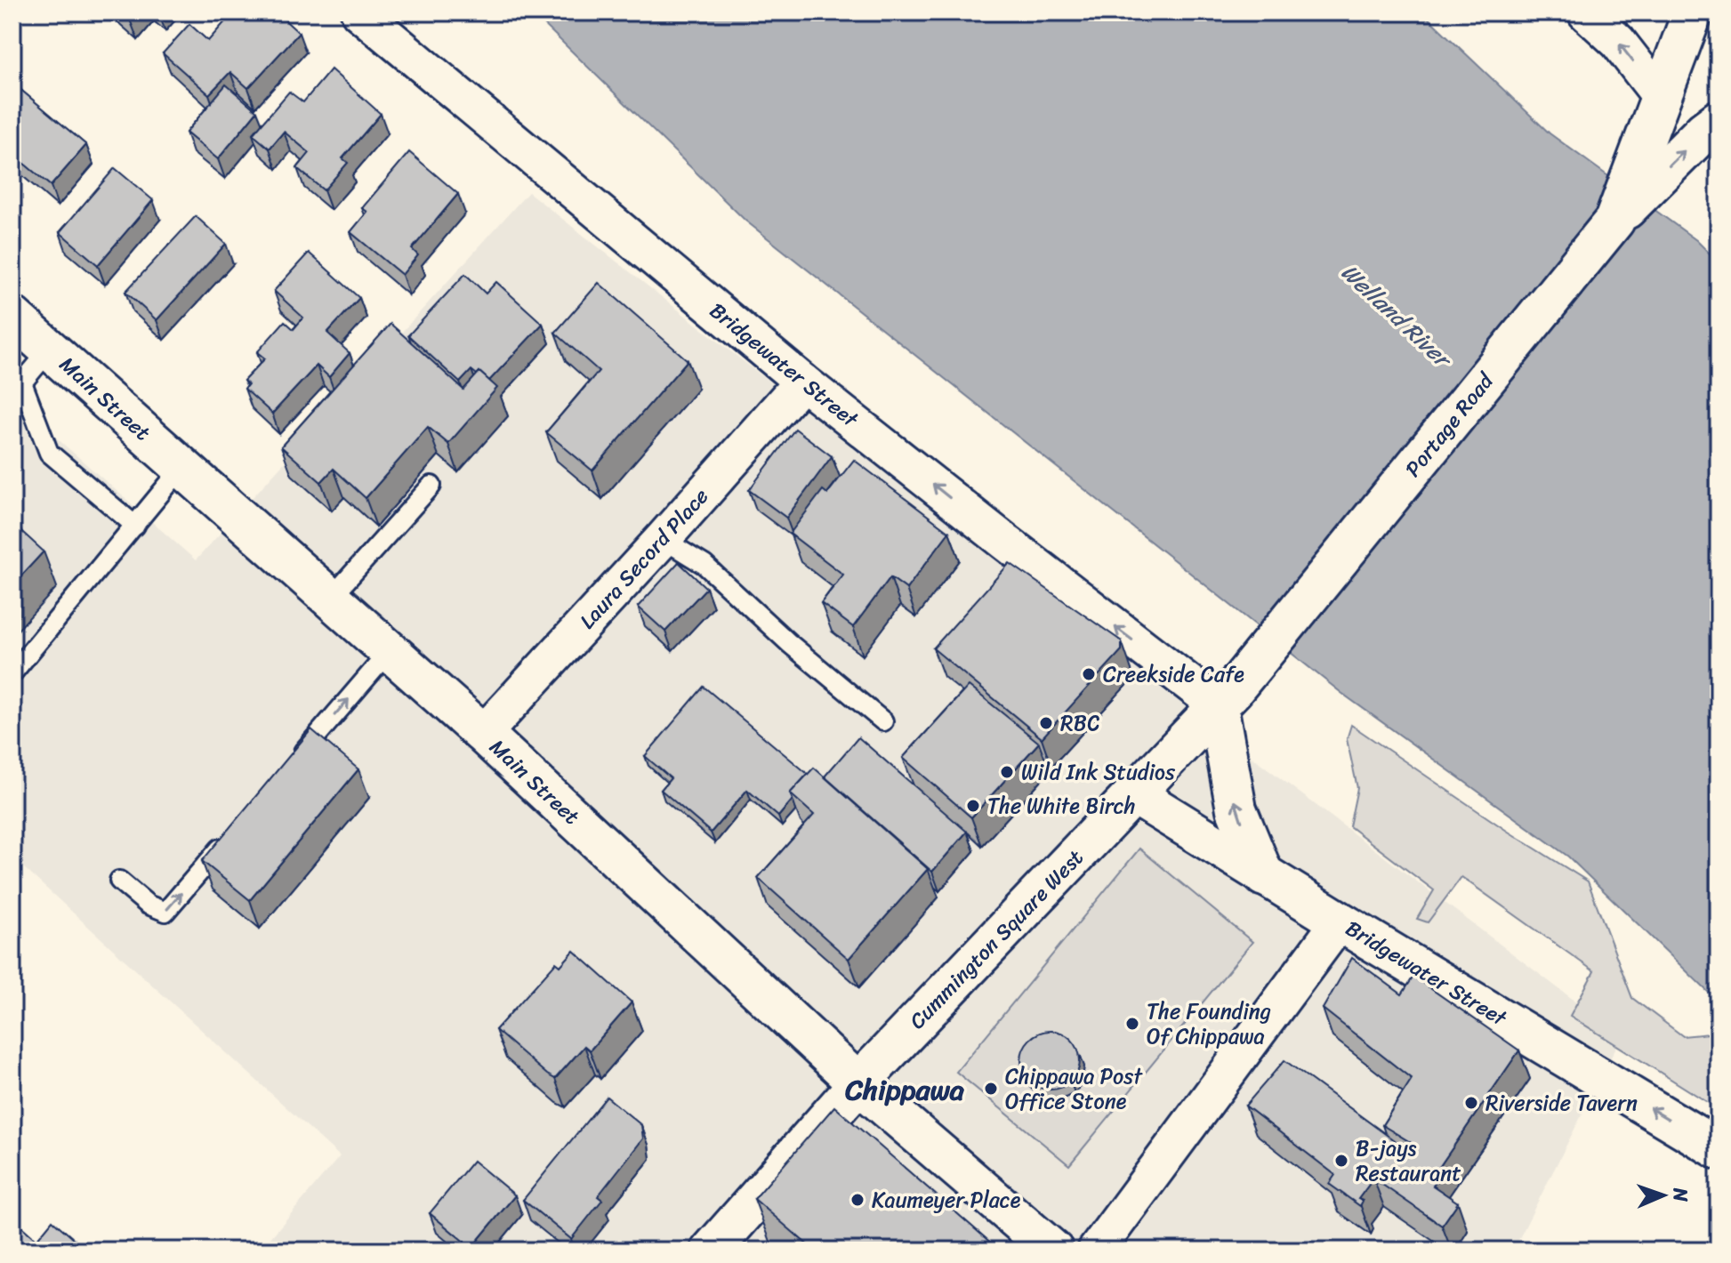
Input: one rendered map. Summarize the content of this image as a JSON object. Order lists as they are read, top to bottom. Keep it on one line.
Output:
{"streets":{"main road":["Bridgewater Street","Main Street","Portage Road","Cummington Square West"],"street":["Laura Secord Place"]},"crossings":[["Bridgewater Street","Portage Road"],["Bridgewater Street","Laura Secord Place"],["Bridgewater Street","Cummington Square West"],["Main Street","Laura Secord Place"],["Main Street","Cummington Square West"],["Portage Road","Cummington Square West"]],"one_way":["Bridgewater Street"],"districts":["Chippawa"],"water":["Welland River"],"places":["Creekside Cafe","RBC","Wild Ink Studios","The White Birch","The Founding Of Chippawa","Chippawa Post Office Stone","Riverside Tavern","B-jays Restaurant","Kaumeyer Place"],"north":"right"}
